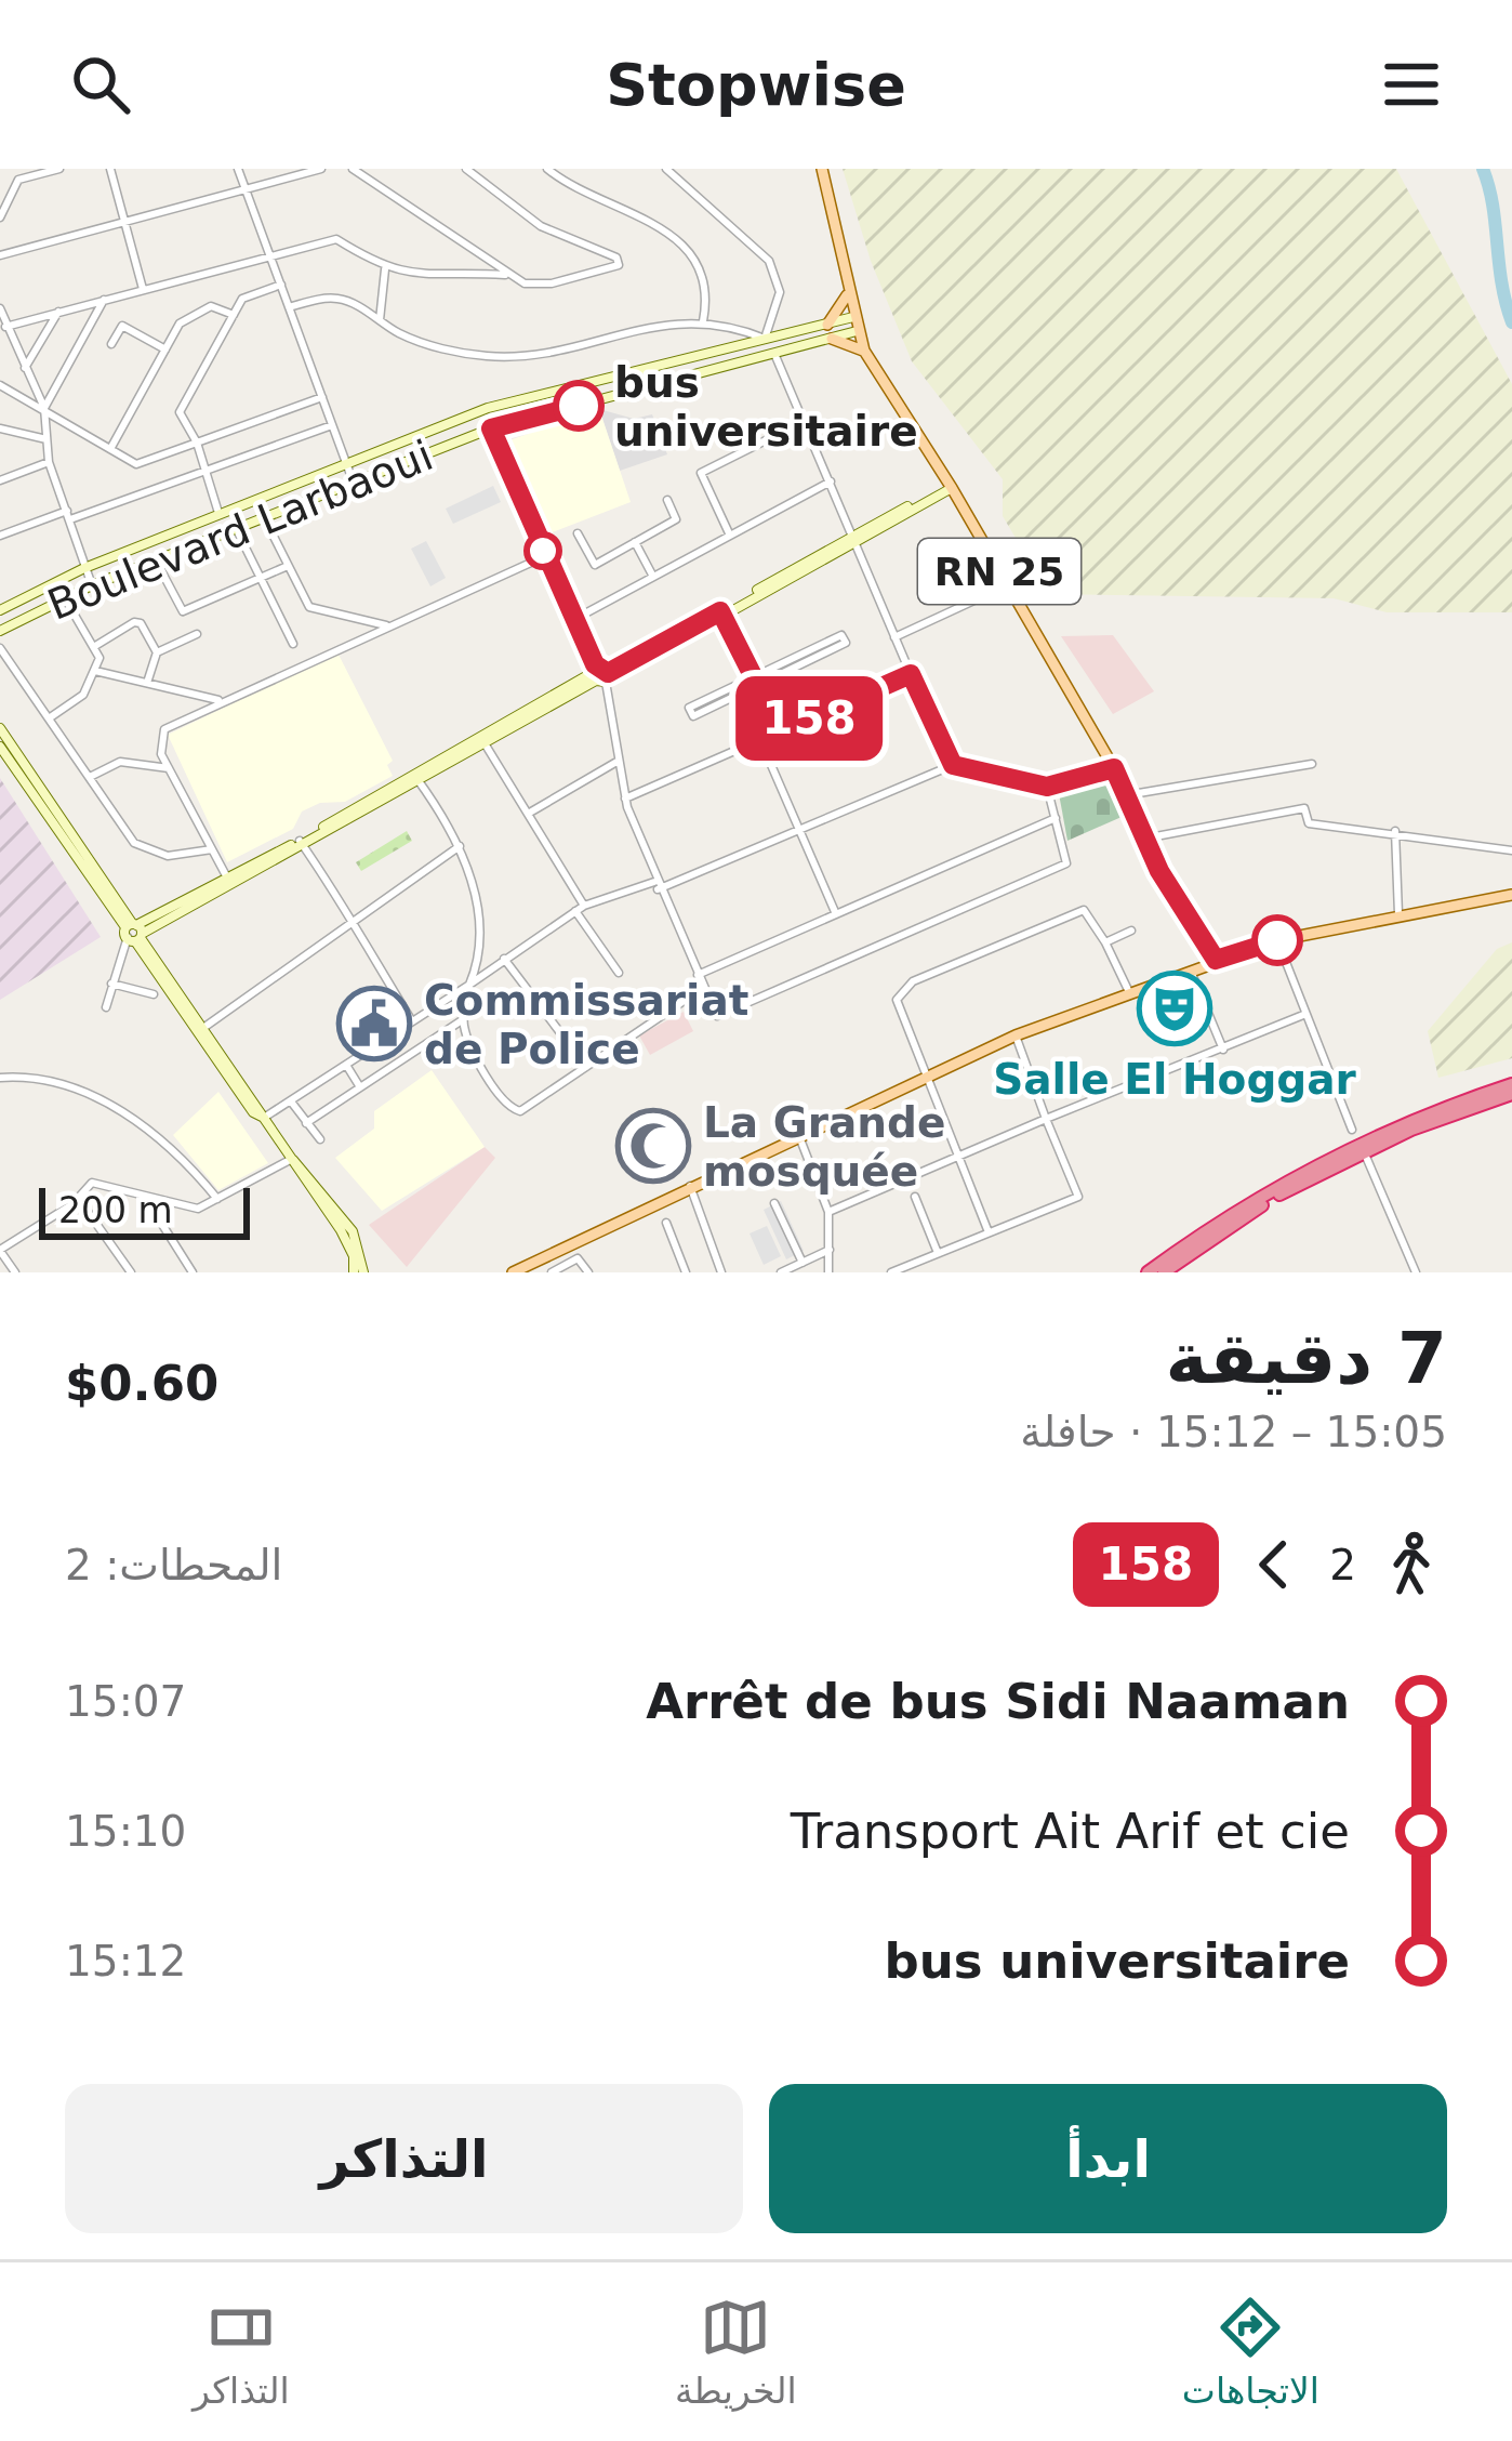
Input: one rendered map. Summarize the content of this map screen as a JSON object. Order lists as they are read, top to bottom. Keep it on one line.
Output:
{"streets":{"main road":["Boulevard Larbaoui","RN 25"]},"crossings":[["Boulevard Larbaoui","RN 25"]],"places":{"other":["bus universitaire"],"theatre":["Salle El Hoggar"],"public building":["Commissariat de Police"],"mosque":["La Grande mosquée"]},"lines":["bus line 158"],"scale_bar":"200 m","page":{"header":"Stopwise","on_map":"158","scale":"200 m","heading":["7 دقيقة","15:05 – 15:12 · حافلة","$0.60"],"legs":["2","158","المحطات: 2"],"list":[{"name":"Arrêt de bus Sidi Naaman","value":"15:07"},{"name":"Transport Ait Arif et cie","value":"15:10"},{"name":"bus universitaire","value":"15:12"}],"buttons":["ابدأ","التذاكر"],"tabs":["الاتجاهات","الخريطة","التذاكر"]}}
